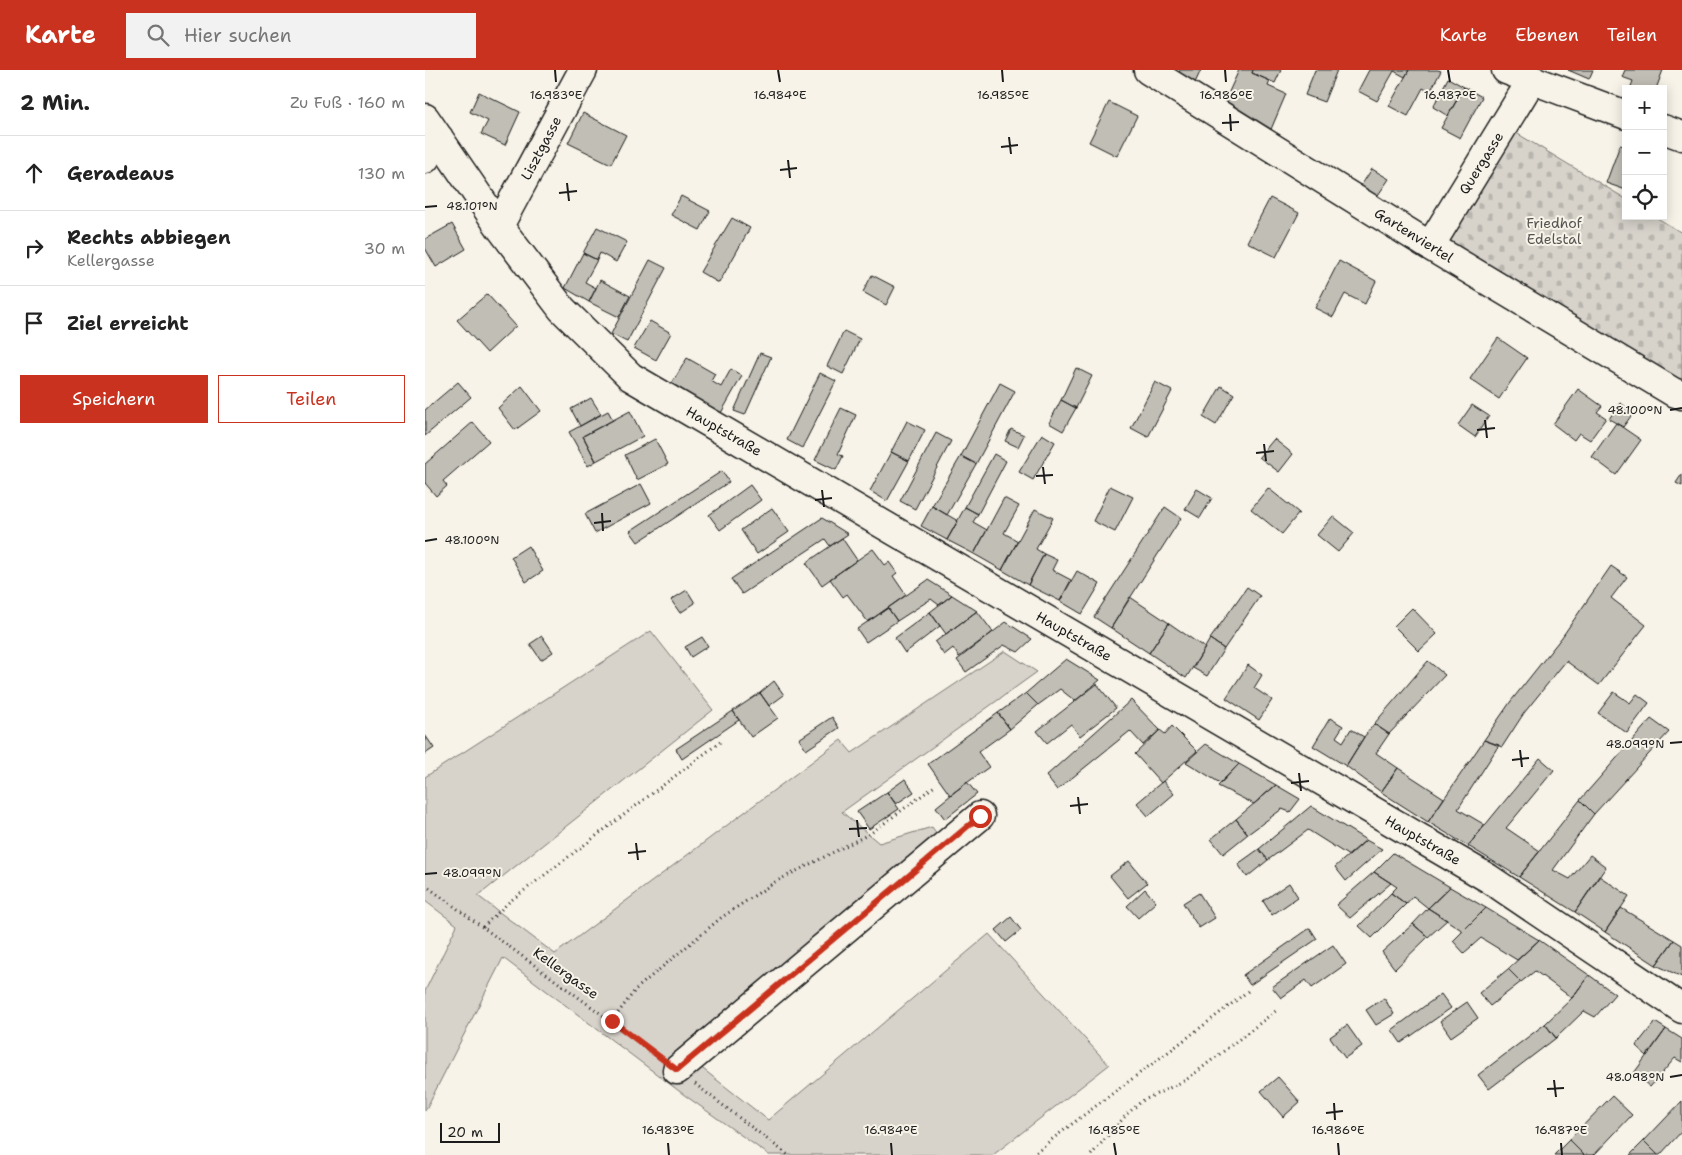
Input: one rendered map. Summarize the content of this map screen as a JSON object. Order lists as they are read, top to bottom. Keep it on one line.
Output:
{"streets":{"street":["Lisztgasse","Quergasse","Gartenviertel","Hauptstraße"],"path":["Kellergasse"]},"crossings":[["Lisztgasse","Hauptstraße"],["Quergasse","Gartenviertel"]],"parks":["Friedhof Edelstal"],"scale_bar":"20 m","page":{"header":"Karte","search":"Hier suchen","nav":["Karte","Ebenen","Teilen"],"heading":["2 Min.","Zu Fuß · 160 m"],"map_buttons":["+","−"],"list":[["Geradeaus","130 m"],["Rechts abbiegen","Kellergasse","30 m"],"Ziel erreicht"],"buttons":["Speichern","Teilen"],"scale":"20 m"},"coordinates":["16.983°E","16.984°E","16.985°E","16.986°E","16.987°E","48.101°N","48.100°N","48.099°N","48.098°N"]}
